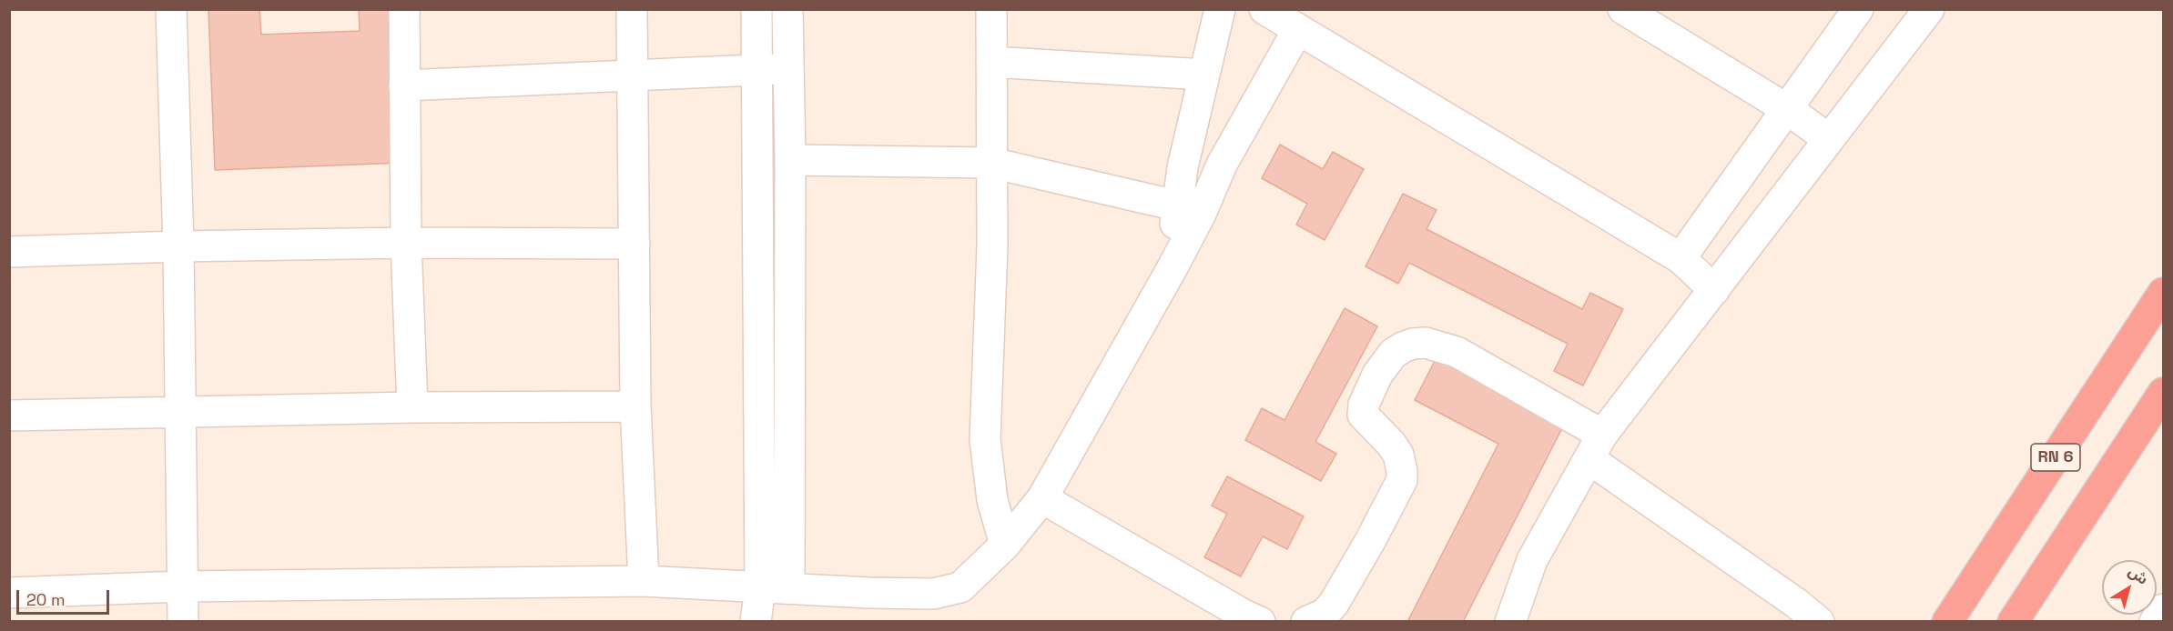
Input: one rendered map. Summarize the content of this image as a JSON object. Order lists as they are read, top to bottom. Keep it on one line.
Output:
{"streets":{"highway":["RN 6"]},"scale_bar":"20 m","north":"top right"}
